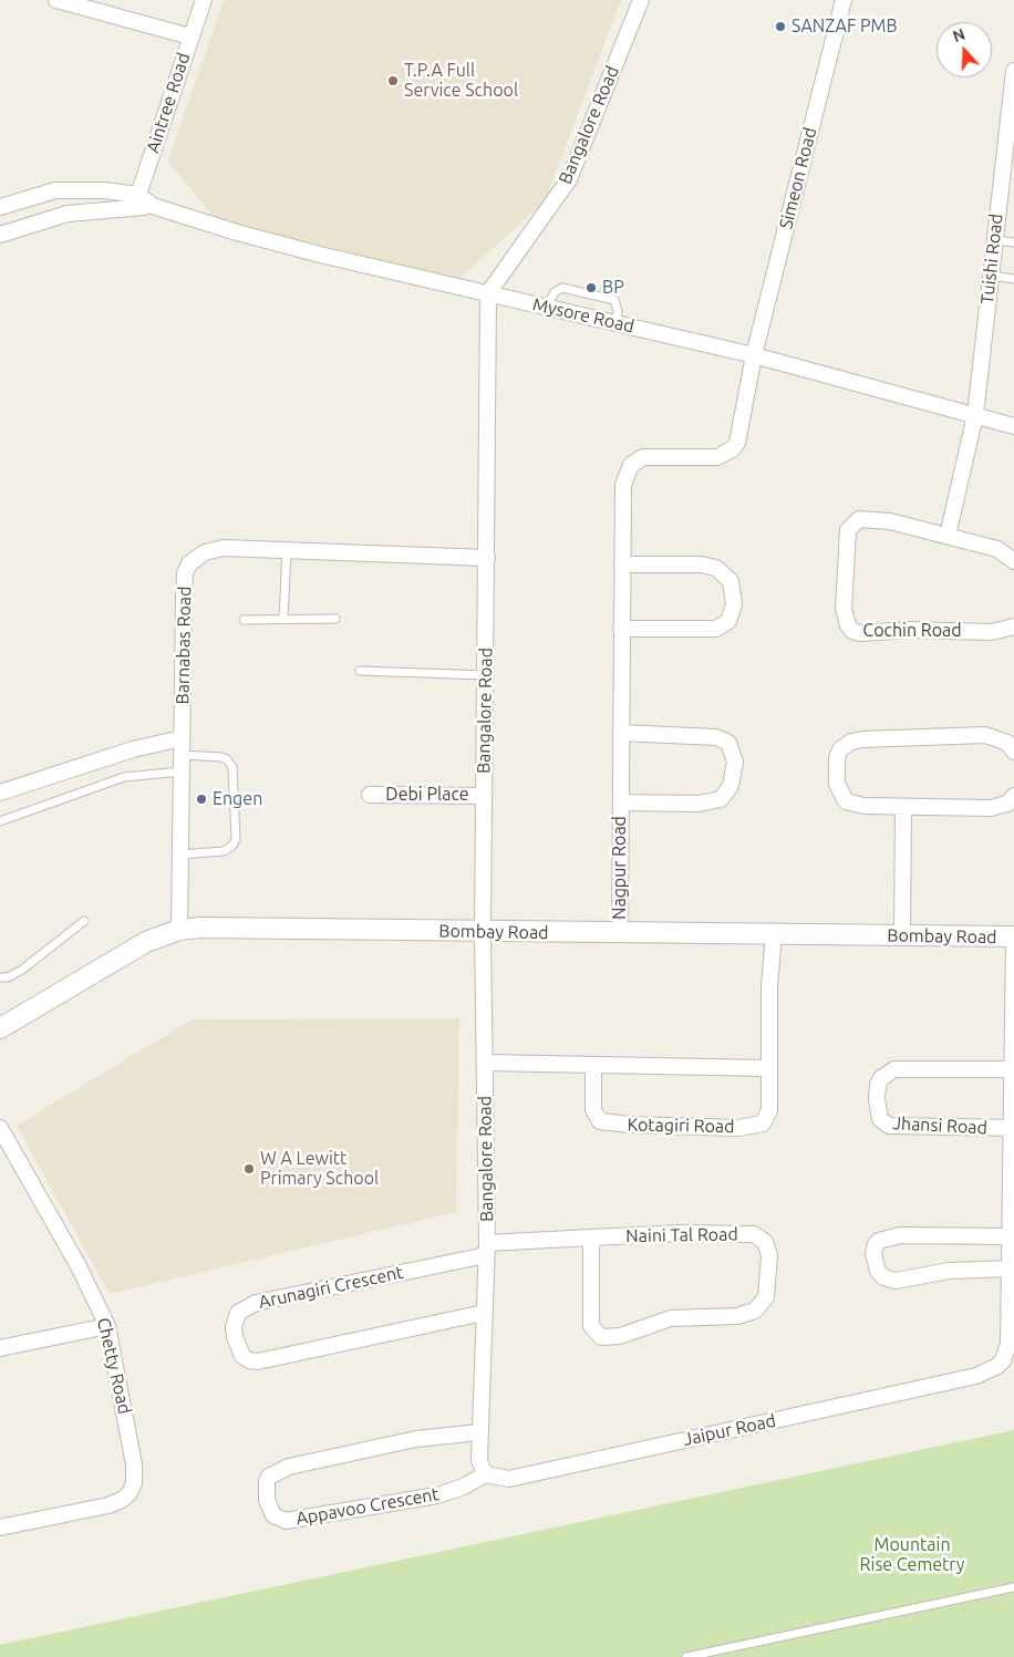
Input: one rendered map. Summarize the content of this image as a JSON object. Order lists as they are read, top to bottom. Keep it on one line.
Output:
{"streets":{"street":["Aintree Road","Bangalore Road","Simeon Road","Tuishi Road","Mysore Road","Cochin Road","Barnabas Road","Debi Place","Nagpur Road","Bombay Road","Kotagiri Road","Jhansi Road","Naini Tal Road","Arunagiri Crescent","Chetty Road","Jaipur Road","Appavoo Crescent"]},"crossings":[["Aintree Road","Mysore Road"],["Bangalore Road","Mysore Road"],["Bangalore Road","Barnabas Road"],["Bangalore Road","Debi Place"],["Bangalore Road","Bombay Road"],["Bangalore Road","Naini Tal Road"],["Bangalore Road","Arunagiri Crescent"],["Bangalore Road","Jaipur Road"],["Bangalore Road","Appavoo Crescent"],["Simeon Road","Mysore Road"],["Simeon Road","Nagpur Road"],["Tuishi Road","Mysore Road"],["Mysore Road","Nagpur Road"],["Barnabas Road","Bombay Road"],["Nagpur Road","Bombay Road"],["Bombay Road","Kotagiri Road"],["Bombay Road","Jhansi Road"],["Jhansi Road","Jaipur Road"],["Naini Tal Road","Arunagiri Crescent"],["Jaipur Road","Appavoo Crescent"]],"parks":["Mountain Rise Cemetry"],"places":["SANZAF PMB","T.P.A Full Service School","BP","Engen","W A Lewitt Primary School"],"north":"top"}
